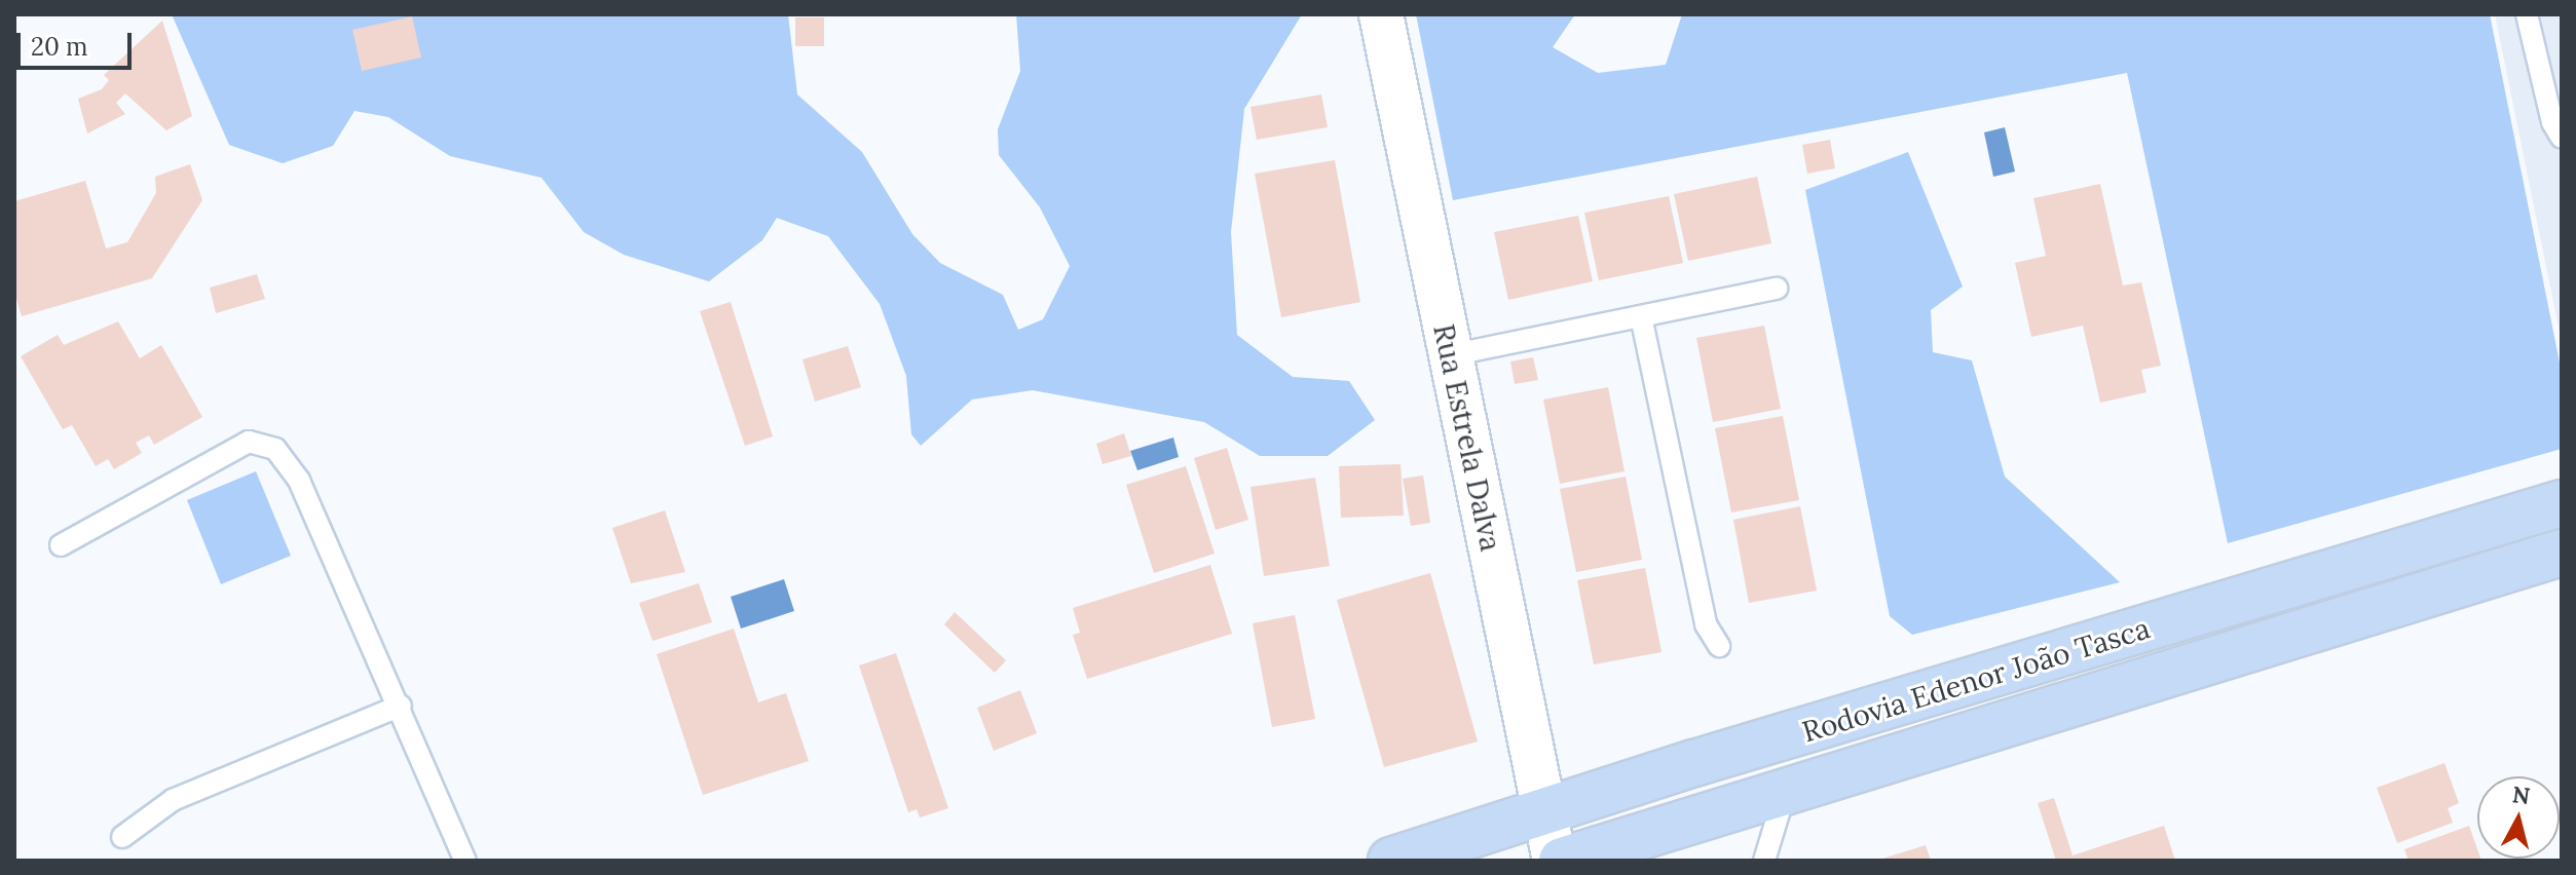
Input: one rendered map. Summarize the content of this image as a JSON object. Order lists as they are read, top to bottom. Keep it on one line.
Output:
{"streets":{"main road":["Rodovia Edenor João Tasca"],"street":["Rua Estrela Dalva"]},"crossings":[["Rua Estrela Dalva","Rodovia Edenor João Tasca"]],"scale_bar":"20 m","north":"top"}
